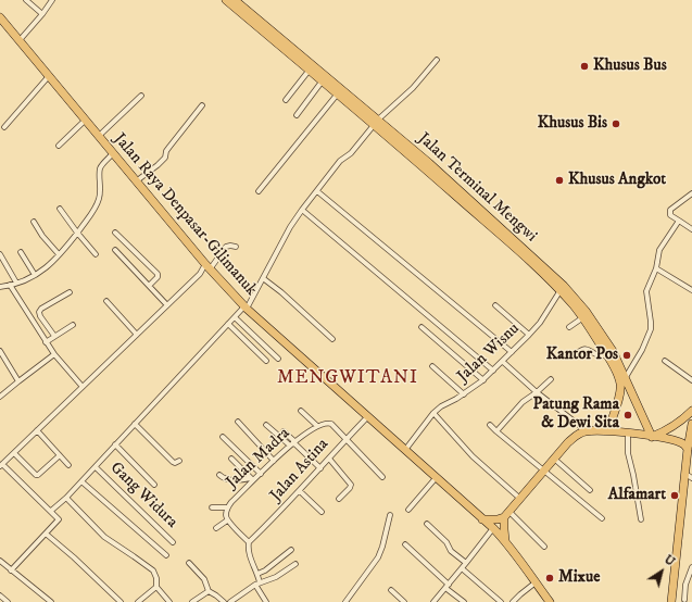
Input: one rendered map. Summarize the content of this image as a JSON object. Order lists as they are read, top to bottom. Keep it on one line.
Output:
{"streets":{"highway":["Jalan Terminal Mengwi","Jalan Raya Denpasar-Gilimanuk"],"street":["Jalan Wisnu","Jalan Madra","Jalan Astina","Gang Widura"]},"crossings":[["Jalan Terminal Mengwi","Jalan Wisnu"],["Jalan Raya Denpasar-Gilimanuk","Jalan Wisnu"],["Jalan Raya Denpasar-Gilimanuk","Jalan Astina"]],"districts":["MENGWITANI"],"places":["Khusus Bus","Khusus Bis","Khusus Angkot","Kantor Pos","Patung Rama & Dewi Sita","Alfamart","Mixue"],"north":"top right"}
